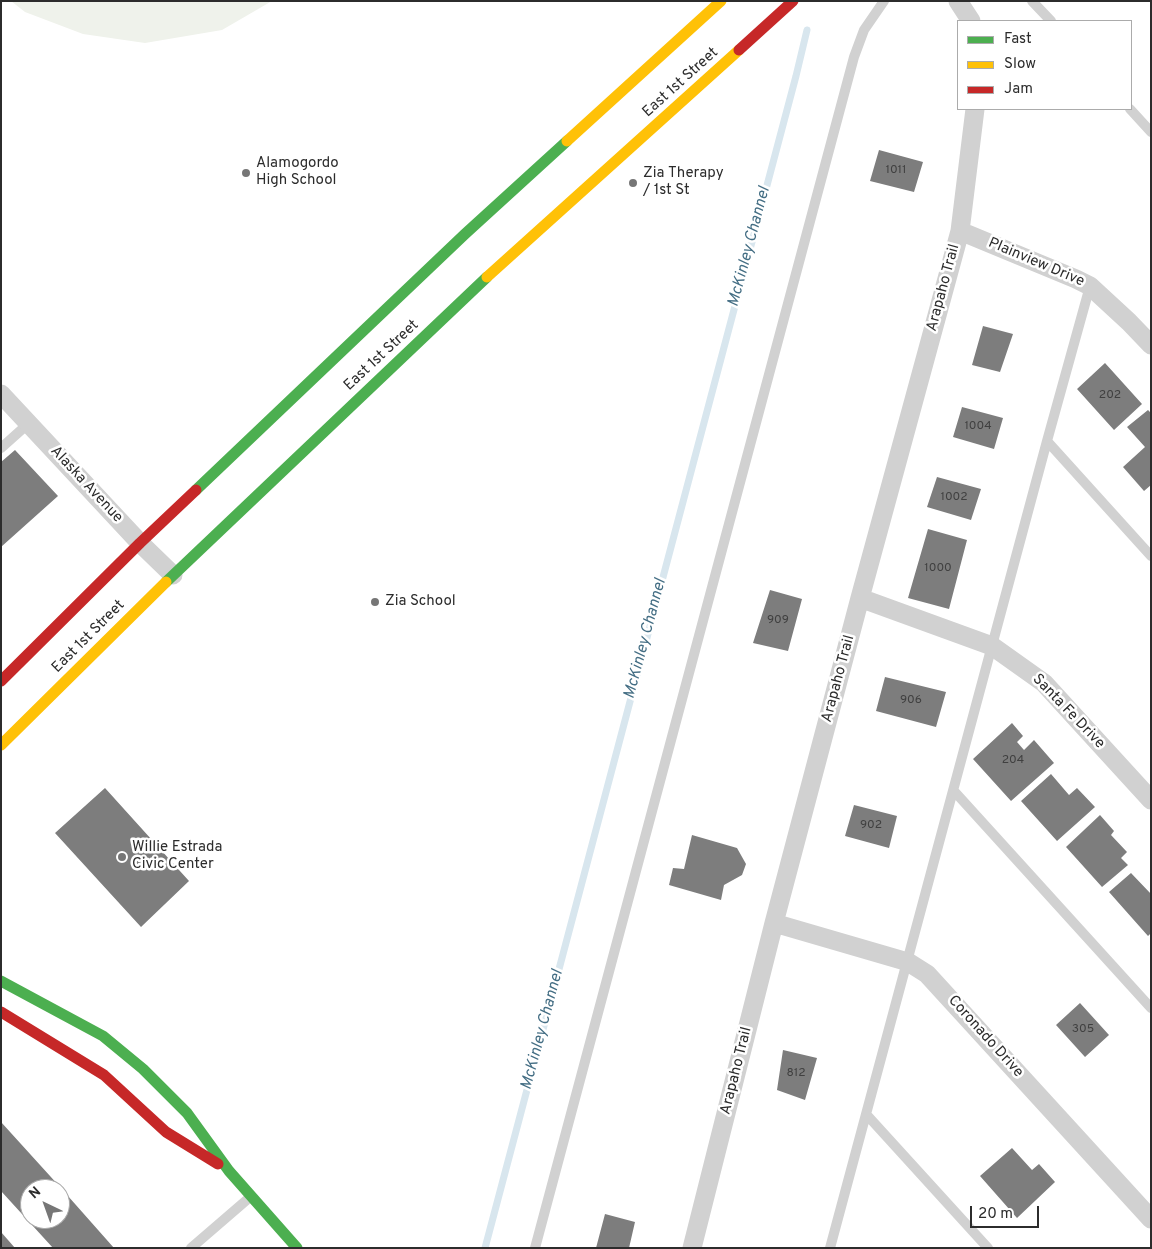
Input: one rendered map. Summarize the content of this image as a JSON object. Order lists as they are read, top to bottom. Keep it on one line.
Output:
{"streets":{"main road":["East 1st Street"],"street":["Plainview Drive","Arapaho Trail","Alaska Avenue","Santa Fe Drive","Coronado Drive"]},"crossings":[["East 1st Street","Alaska Avenue"],["Plainview Drive","Arapaho Trail"],["Arapaho Trail","Santa Fe Drive"],["Arapaho Trail","Coronado Drive"]],"water":["McKinley Channel"],"places":["Alamogordo High School","Zia Therapy / 1st St","Zia School","Willie Estrada Civic Center"],"house_numbers":["1011","202","1004","1002","1000","909","906","204","902","305","812"],"legend":["Fast","Slow","Jam"],"scale_bar":"20 m","north":"top left"}
